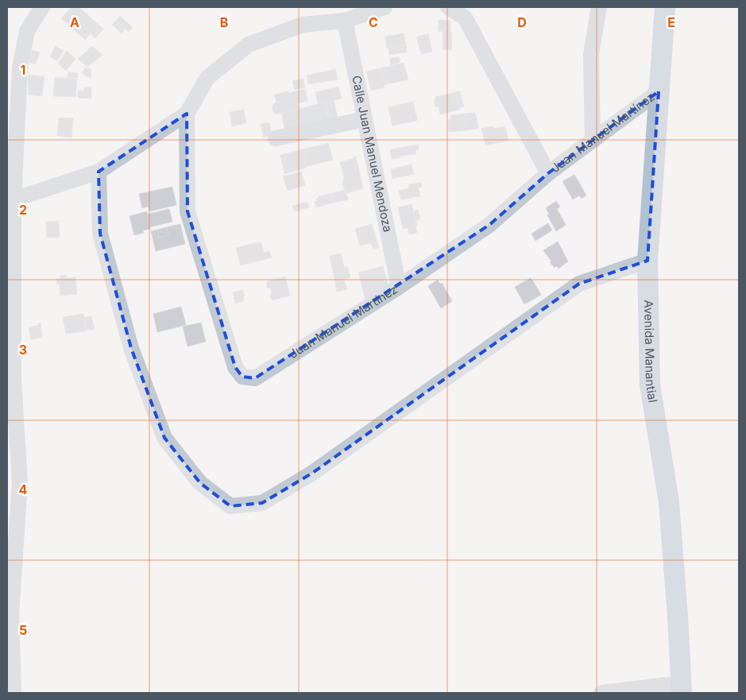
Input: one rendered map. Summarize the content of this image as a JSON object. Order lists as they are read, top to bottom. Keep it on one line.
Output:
{"streets":{"main road":["Avenida Manantial"],"street":["Juan Manuel Martínez","Calle Juan Manuel Mendoza"]},"crossings":[["Juan Manuel Martínez","Calle Juan Manuel Mendoza"],["Juan Manuel Martínez","Avenida Manantial"]],"grid":{"columns":["A","B","C","D","E"],"rows":["1","2","3","4","5"]}}
